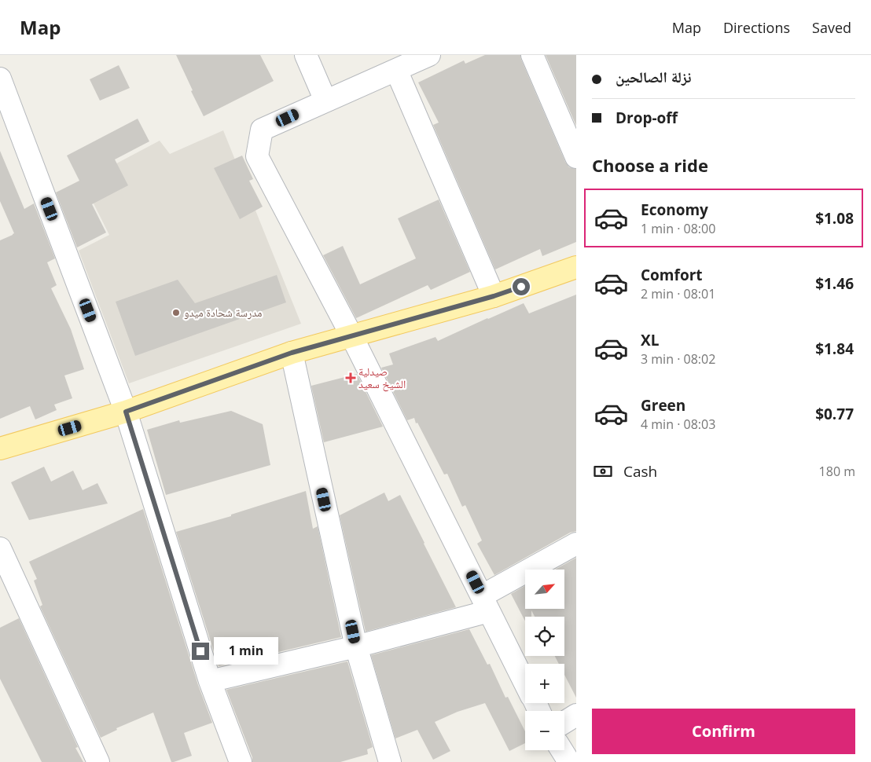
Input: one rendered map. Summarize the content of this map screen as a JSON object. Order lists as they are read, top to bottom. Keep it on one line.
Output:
{"places":{"other":["مدرسة شحادة ميدو"],"health":["صيدلية الشيخ سعيد"]},"north":"top right","page":{"header":"Map","nav":["Map","Directions","Saved"],"banner":["نزلة الصالحين","Drop-off"],"heading":"Choose a ride","list":[{"name":"Economy","note":"1 min · 08:00","value":"$1.08"},{"name":"Comfort","note":"2 min · 08:01","value":"$1.46"},{"name":"XL","note":"3 min · 08:02","value":"$1.84"},{"name":"Green","note":"4 min · 08:03","value":"$0.77"}],"pay":["Cash","180 m"],"map_buttons":["+","−"],"bubble":"1 min","buttons":"Confirm"}}
